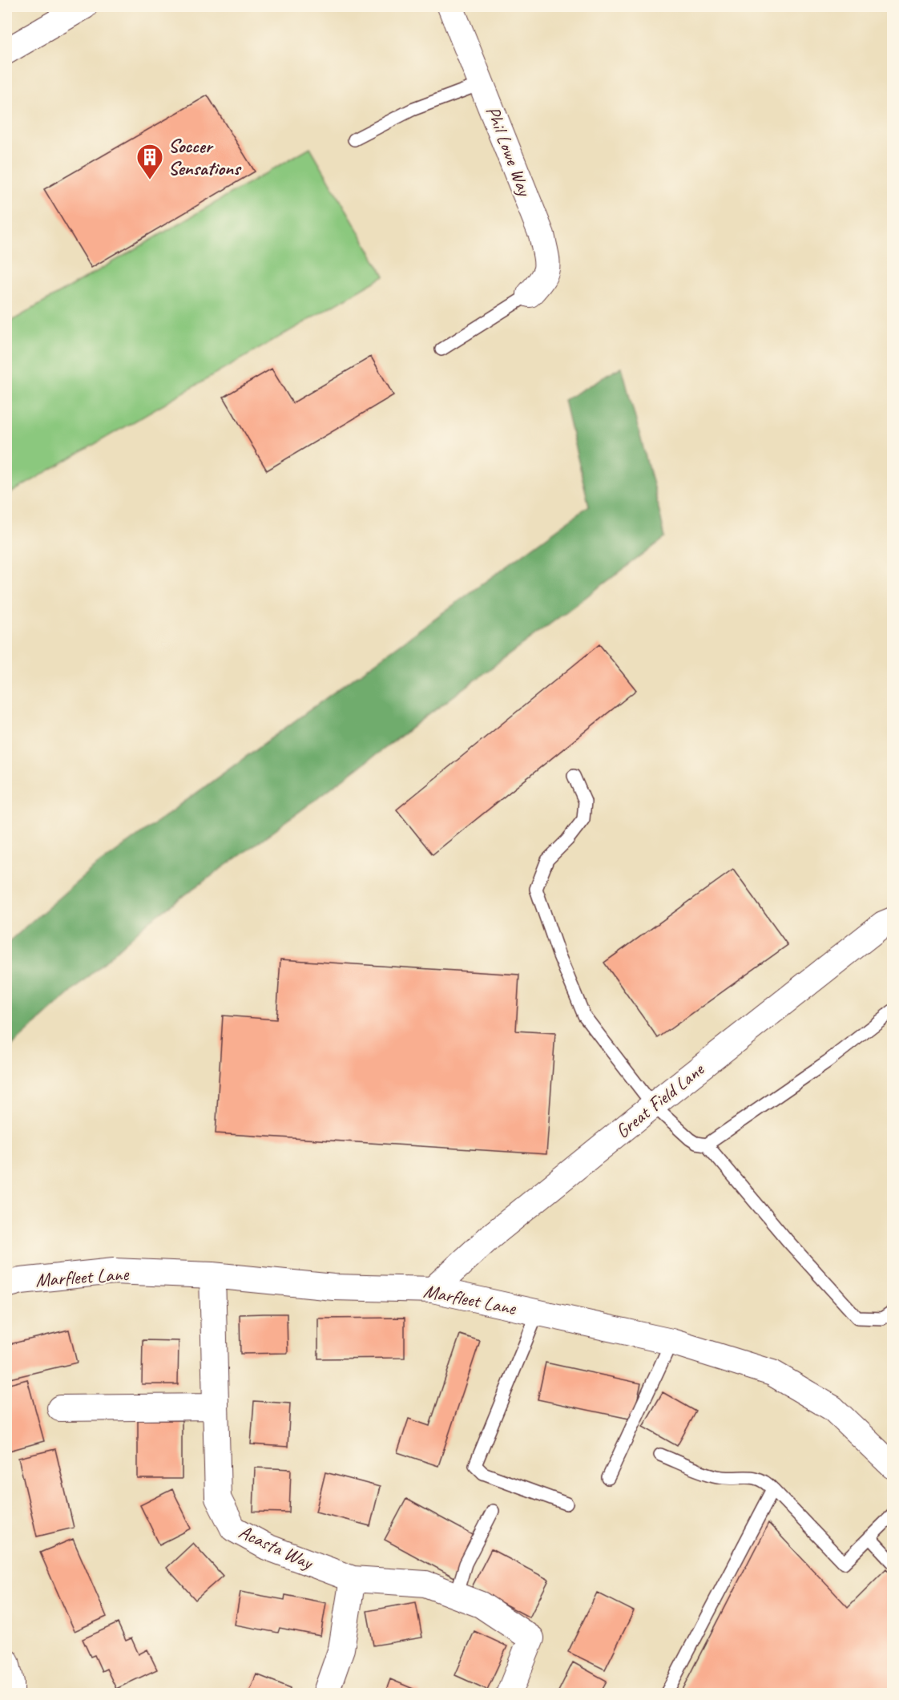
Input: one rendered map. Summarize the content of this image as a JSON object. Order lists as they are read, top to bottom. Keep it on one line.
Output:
{"streets":{"street":["Phil Lowe Way","Great Field Lane","Marfleet Lane","Acasta Way"]},"crossings":[["Great Field Lane","Marfleet Lane"],["Marfleet Lane","Acasta Way"]],"places":{"building":["Soccer Sensations"]}}
